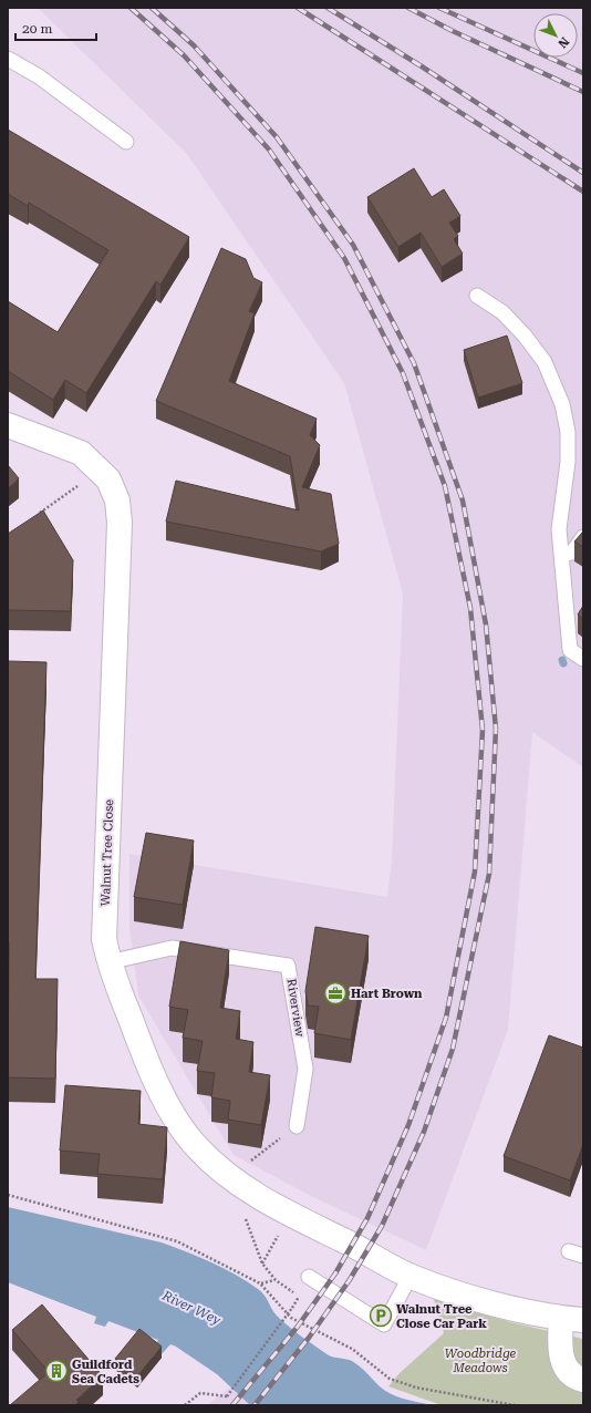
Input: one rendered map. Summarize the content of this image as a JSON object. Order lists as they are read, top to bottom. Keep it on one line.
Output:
{"streets":{"street":["Walnut Tree Close"],"lane":["Riverview"]},"crossings":[["Walnut Tree Close","Riverview"]],"water":["River Wey"],"parks":["Woodbridge Meadows"],"places":{"office":["Hart Brown"],"parking":["Walnut Tree Close Car Park"],"building":["Guildford Sea Cadets"]},"scale_bar":"20 m","north":"bottom right"}
